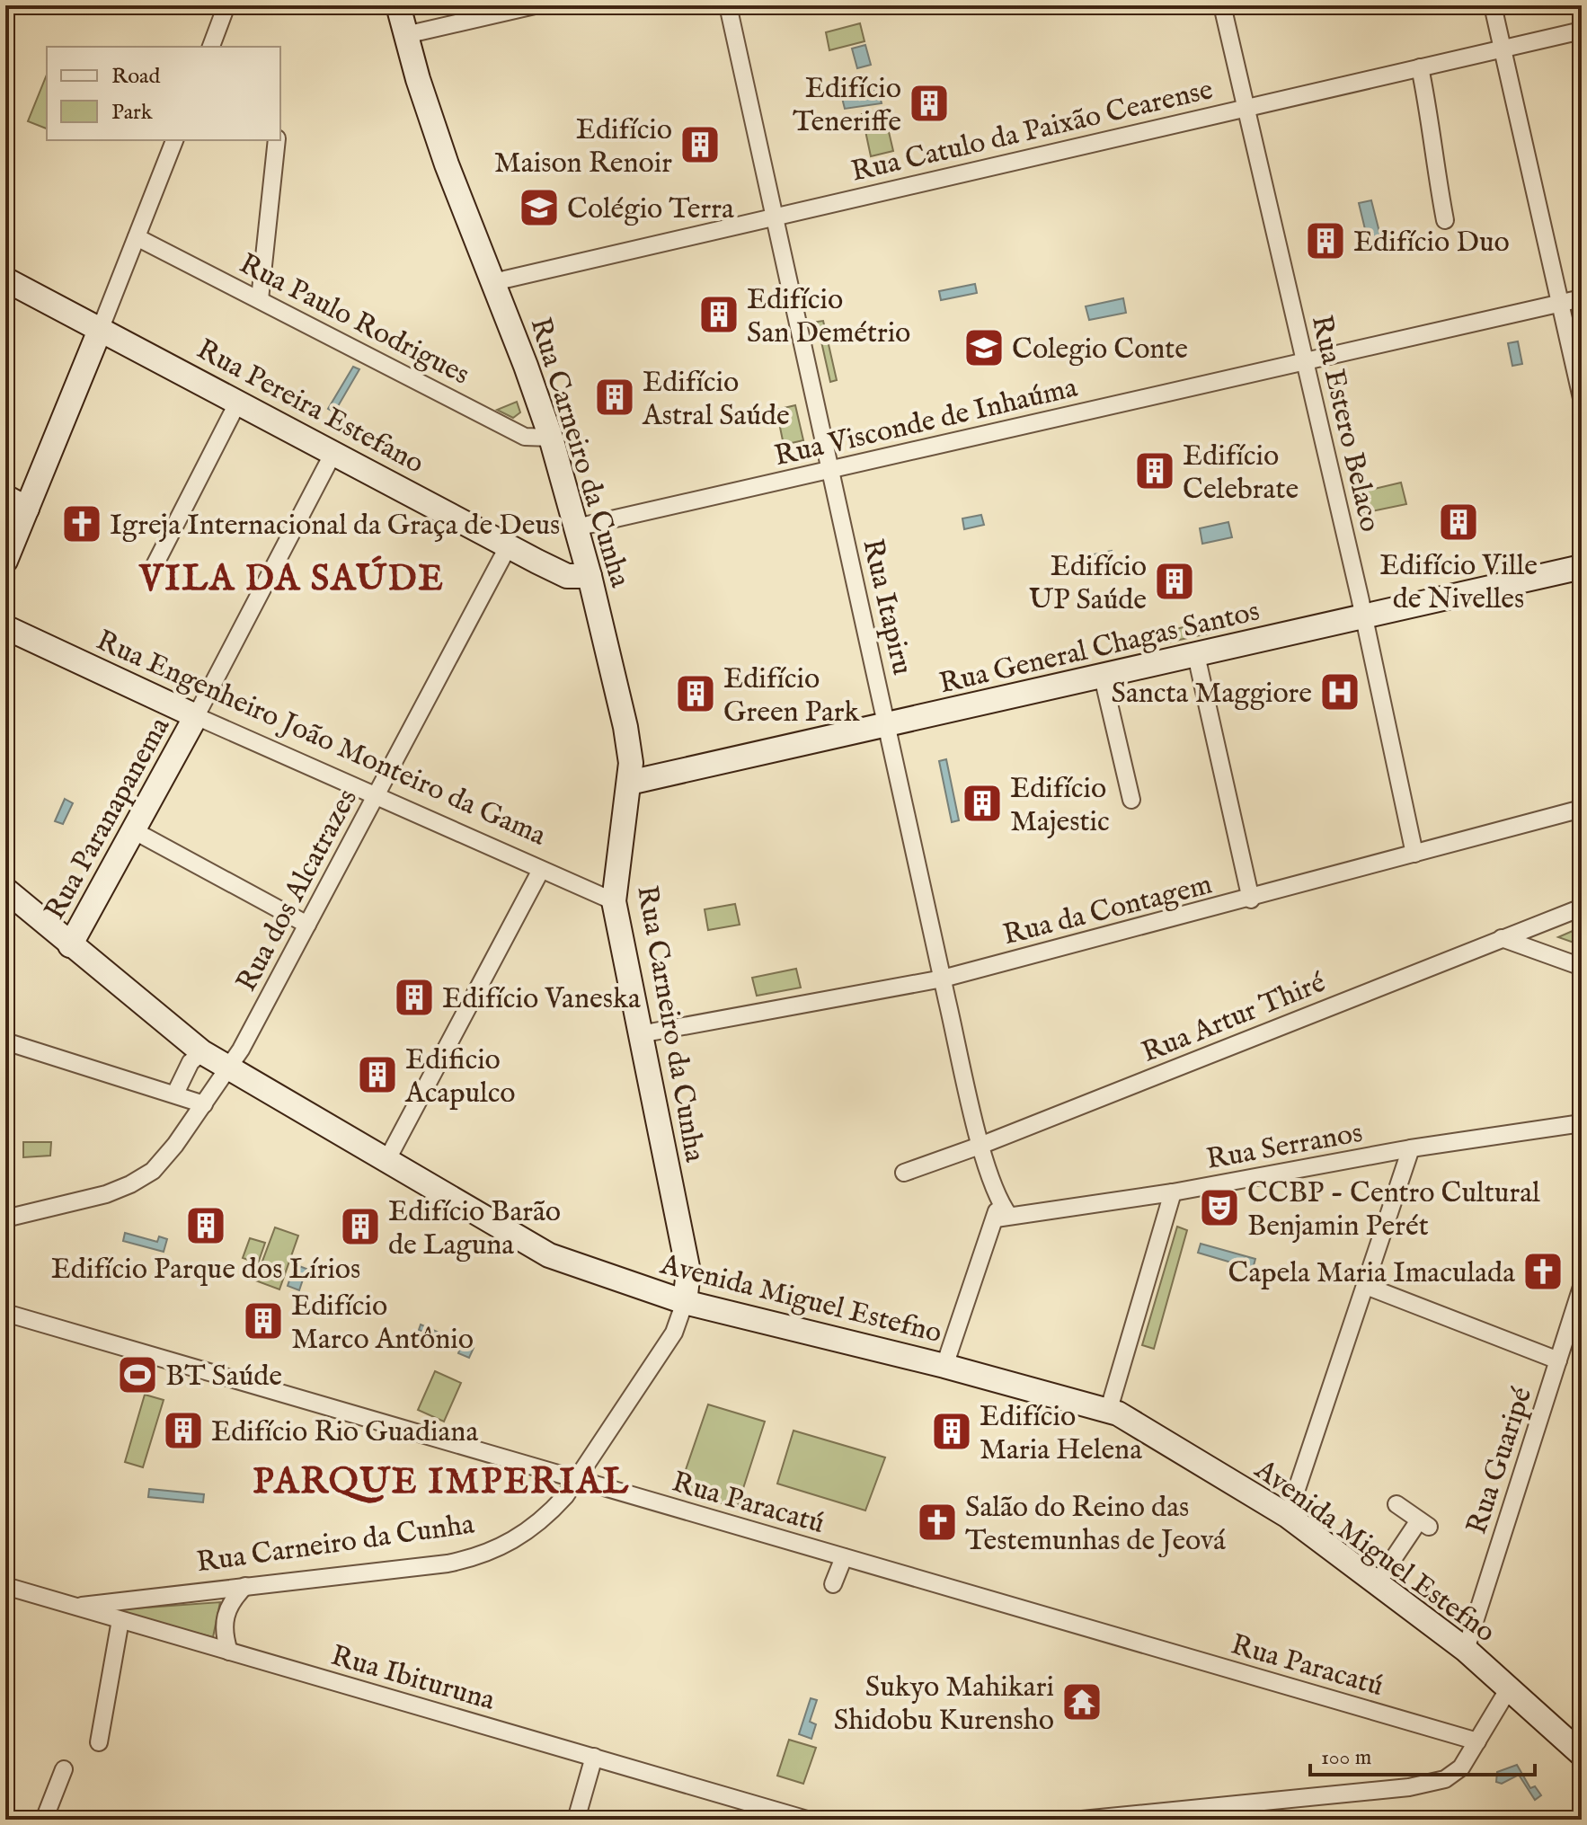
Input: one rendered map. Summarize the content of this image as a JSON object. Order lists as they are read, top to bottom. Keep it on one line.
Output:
{"streets":{"street":["Rua Catulo da Paixão Cearense","Rua Paulo Rodrigues","Rua Pereira Estefano","Rua Visconde de Inhaúma","Rua Estero Belaco","Rua Carneiro da Cunha","Rua Itapiru","Rua General Chagas Santos","Rua Engenheiro João Monteiro da Gama","Rua Paranapanema","Rua dos Alcatrazes","Rua da Contagem","Rua Artur Thiré","Rua Serranos","Avenida Miguel Estefno","Rua Guaripé","Rua Paracatú","Rua Ibituruna"]},"crossings":[["Rua Catulo da Paixão Cearense","Rua Estero Belaco"],["Rua Catulo da Paixão Cearense","Rua Carneiro da Cunha"],["Rua Catulo da Paixão Cearense","Rua Itapiru"],["Rua Paulo Rodrigues","Rua Carneiro da Cunha"],["Rua Pereira Estefano","Rua Carneiro da Cunha"],["Rua Pereira Estefano","Rua Paranapanema"],["Rua Pereira Estefano","Rua dos Alcatrazes"],["Rua Visconde de Inhaúma","Rua Estero Belaco"],["Rua Visconde de Inhaúma","Rua Carneiro da Cunha"],["Rua Visconde de Inhaúma","Rua Itapiru"],["Rua Estero Belaco","Rua General Chagas Santos"],["Rua Estero Belaco","Rua da Contagem"],["Rua Carneiro da Cunha","Rua General Chagas Santos"],["Rua Carneiro da Cunha","Rua Engenheiro João Monteiro da Gama"],["Rua Carneiro da Cunha","Rua da Contagem"],["Rua Carneiro da Cunha","Avenida Miguel Estefno"],["Rua Carneiro da Cunha","Rua Paracatú"],["Rua Carneiro da Cunha","Rua Ibituruna"],["Rua Itapiru","Rua General Chagas Santos"],["Rua Itapiru","Rua da Contagem"],["Rua Itapiru","Rua Artur Thiré"],["Rua Itapiru","Rua Serranos"],["Rua Engenheiro João Monteiro da Gama","Rua Paranapanema"],["Rua Engenheiro João Monteiro da Gama","Rua dos Alcatrazes"],["Rua Paranapanema","Avenida Miguel Estefno"],["Rua dos Alcatrazes","Avenida Miguel Estefno"],["Avenida Miguel Estefno","Rua Guaripé"]],"districts":["VILA DA SAÚDE","PARQUE IMPERIAL"],"places":{"building":["Edifício Teneriffe","Edifício Maison Renoir","Edifício Duo","Edifício San Demétrio","Edifício Astral Saúde","Edifício Celebrate","Edifício Ville de Nivelles","Edifício UP Saúde","Edifício Green Park","Edifício Majestic","Edifício Vaneska","Edificio Acapulco","Edifício Parque dos Lírios","Edifício Barão de Laguna","Edifício Marco Antônio","Edifício Rio Guadiana","Edifício Maria Helena"],"school or university":["Colégio Terra","Colegio Conte"],"church":["Igreja Internacional da Graça de Deus","Capela Maria Imaculada","Salão do Reino das Testemunhas de Jeová"],"hospital":["Sancta Maggiore"],"theatre":["CCBP - Centro Cultural Benjamin Perét"],"sports":["BT Saúde"],"temple":["Sukyo Mahikari Shidobu Kurensho"]},"legend":["Road","Park"],"scale_bar":"100 m"}
